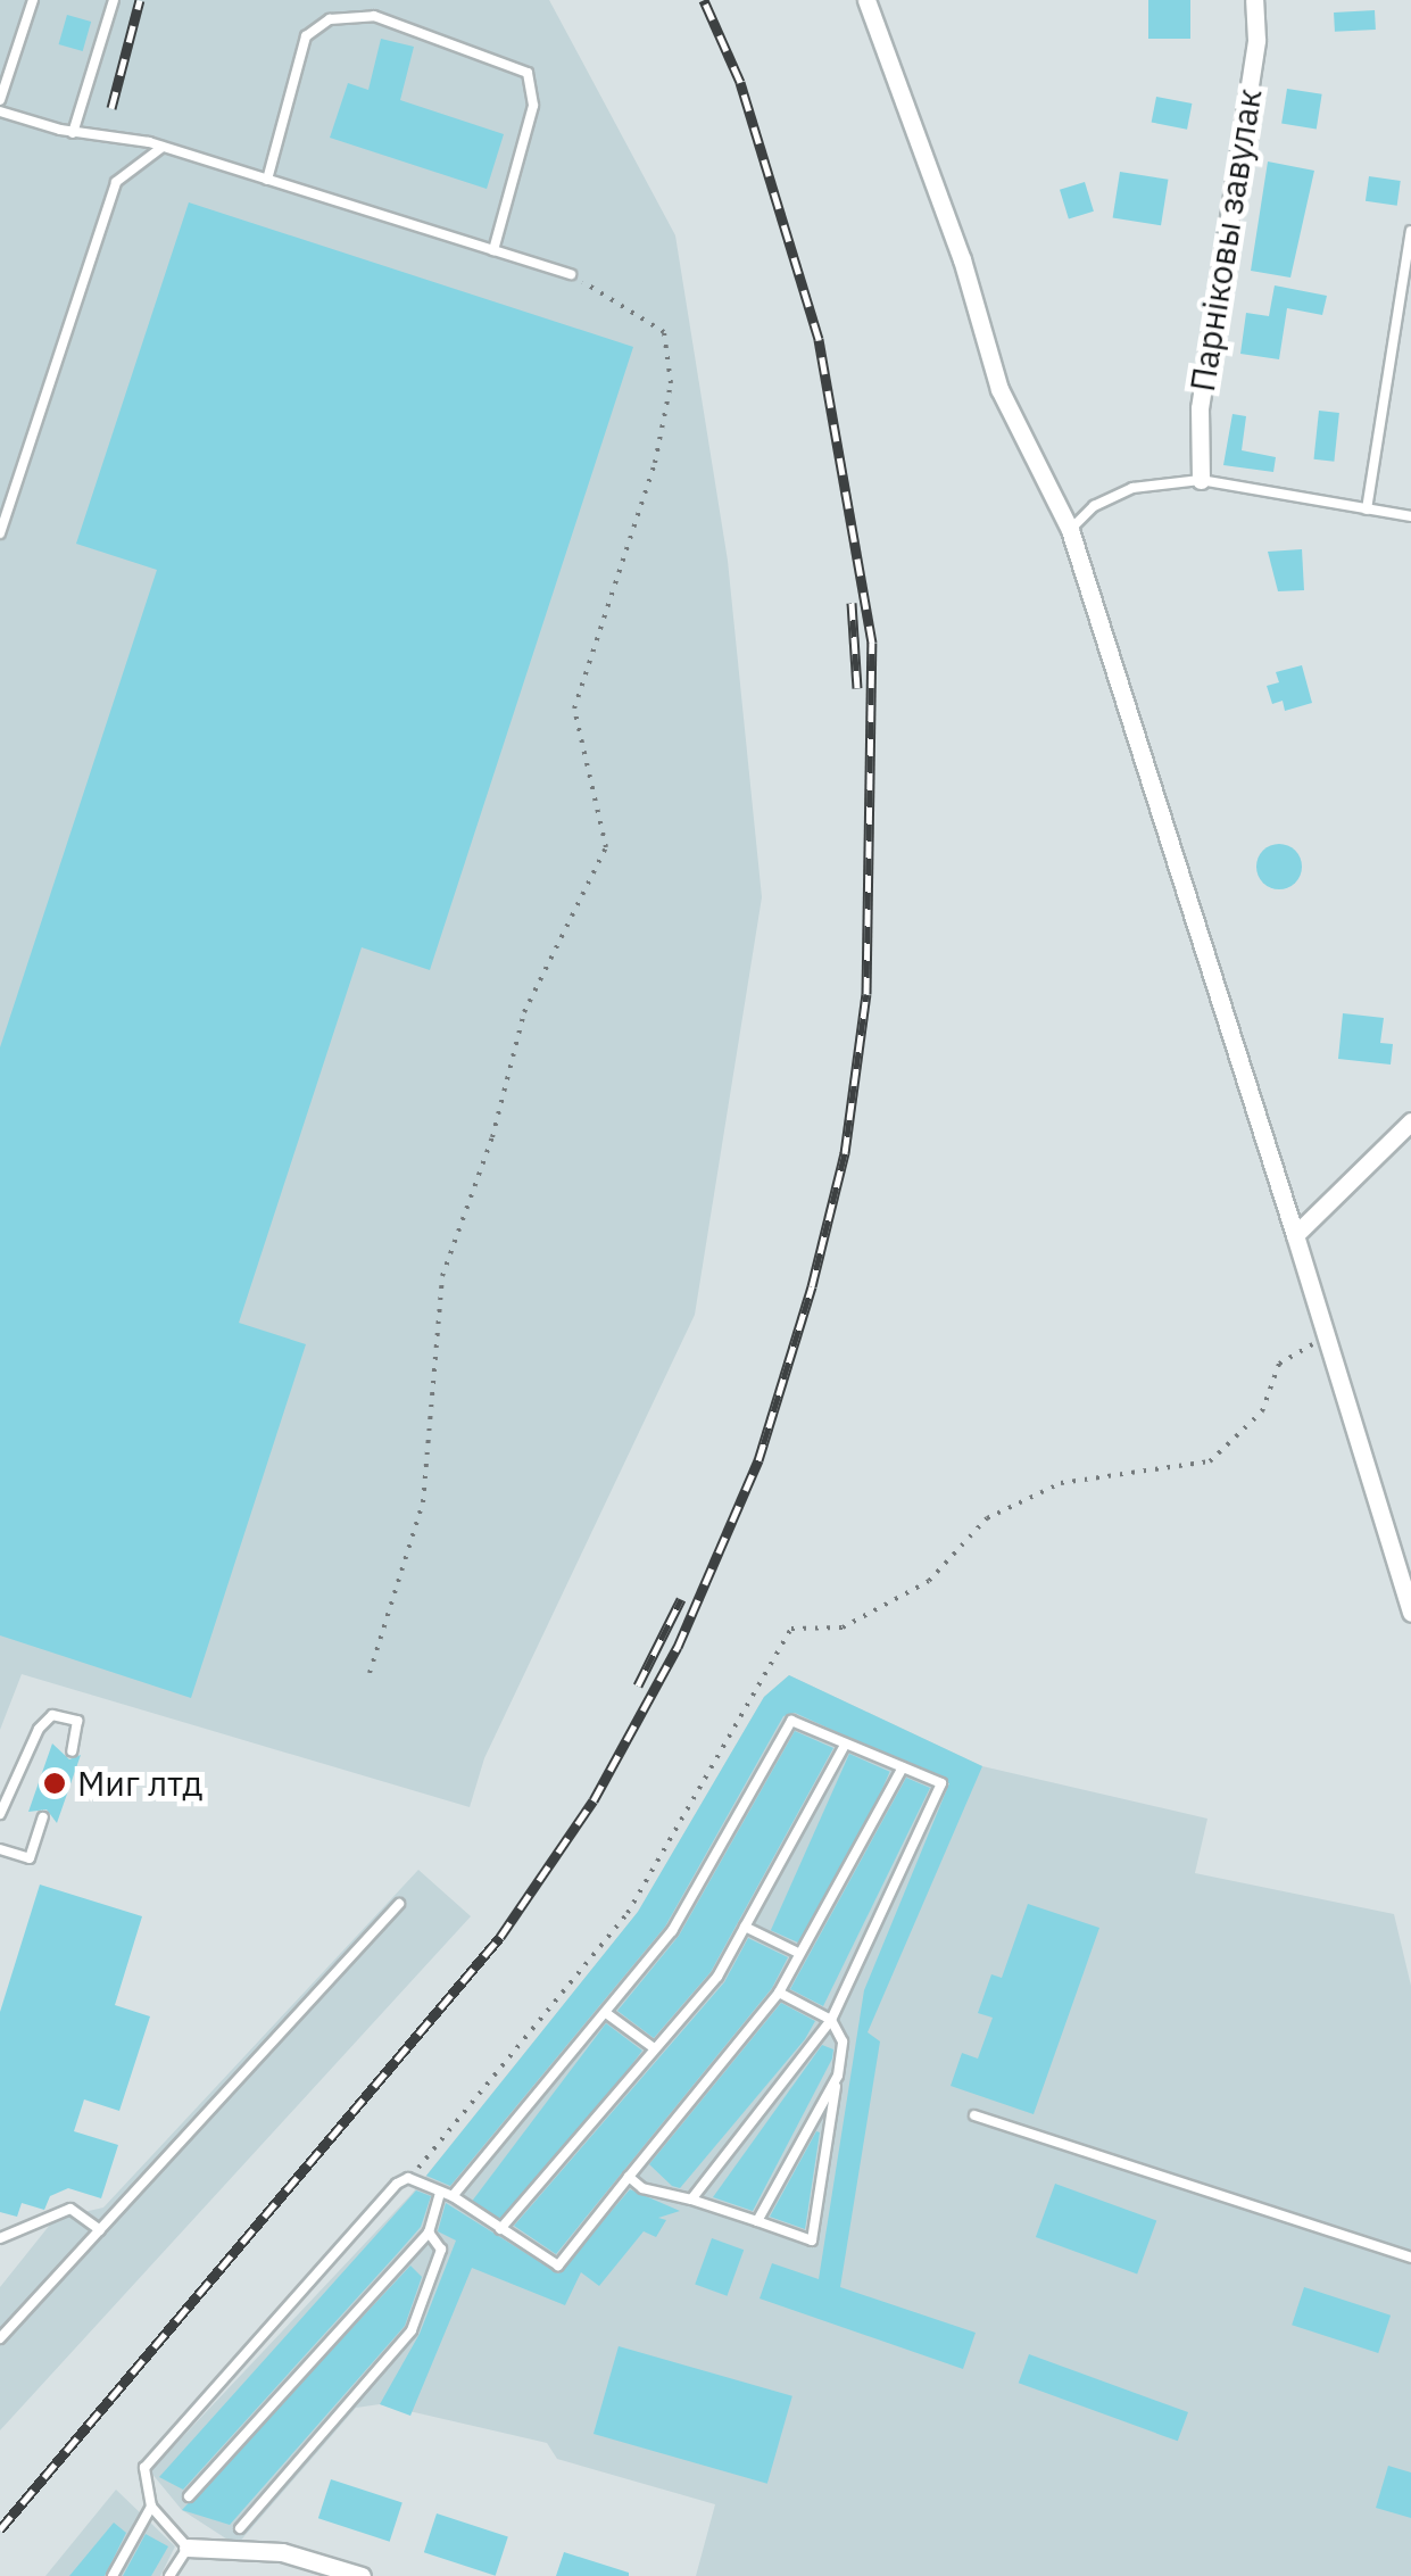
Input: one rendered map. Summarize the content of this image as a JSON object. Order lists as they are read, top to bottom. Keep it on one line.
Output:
{"streets":{"street":["Парніковы завулак"]},"places":["Миг лтд"]}
